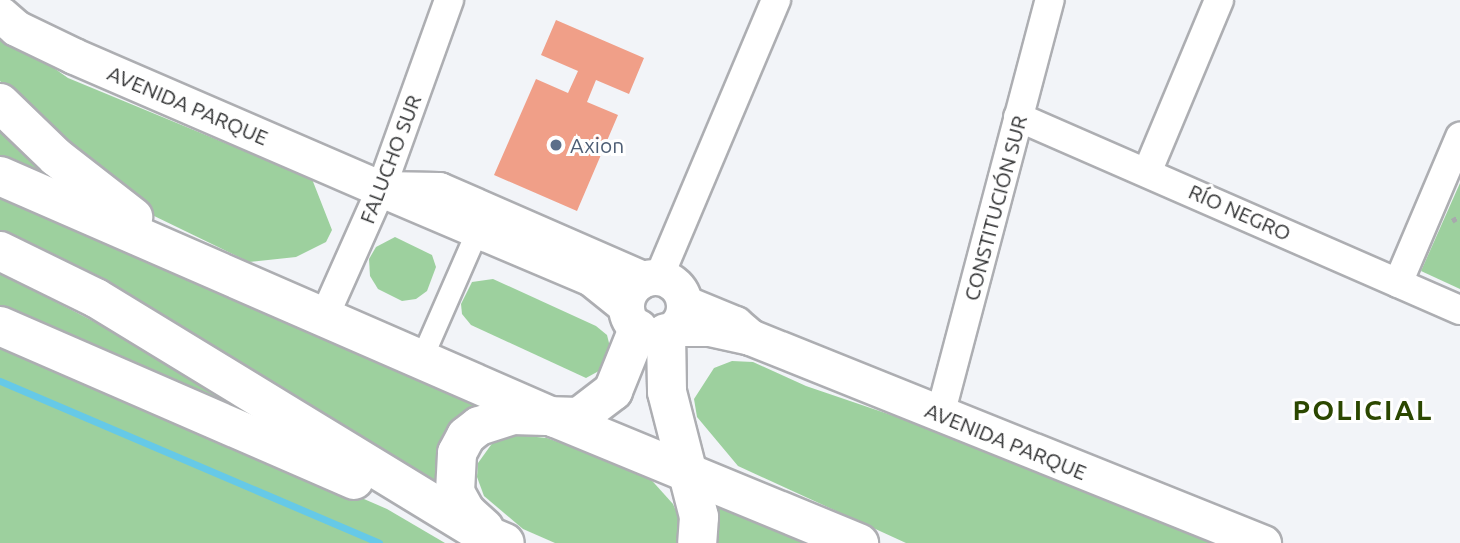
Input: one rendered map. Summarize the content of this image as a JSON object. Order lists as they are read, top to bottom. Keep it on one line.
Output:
{"streets":{"street":["AVENIDA PARQUE","FALUCHO SUR","CONSTITUCIÓN SUR","RÍO NEGRO"]},"crossings":[["AVENIDA PARQUE","FALUCHO SUR"],["AVENIDA PARQUE","CONSTITUCIÓN SUR"],["CONSTITUCIÓN SUR","RÍO NEGRO"]],"districts":["POLICIAL"],"places":["Axion"]}
